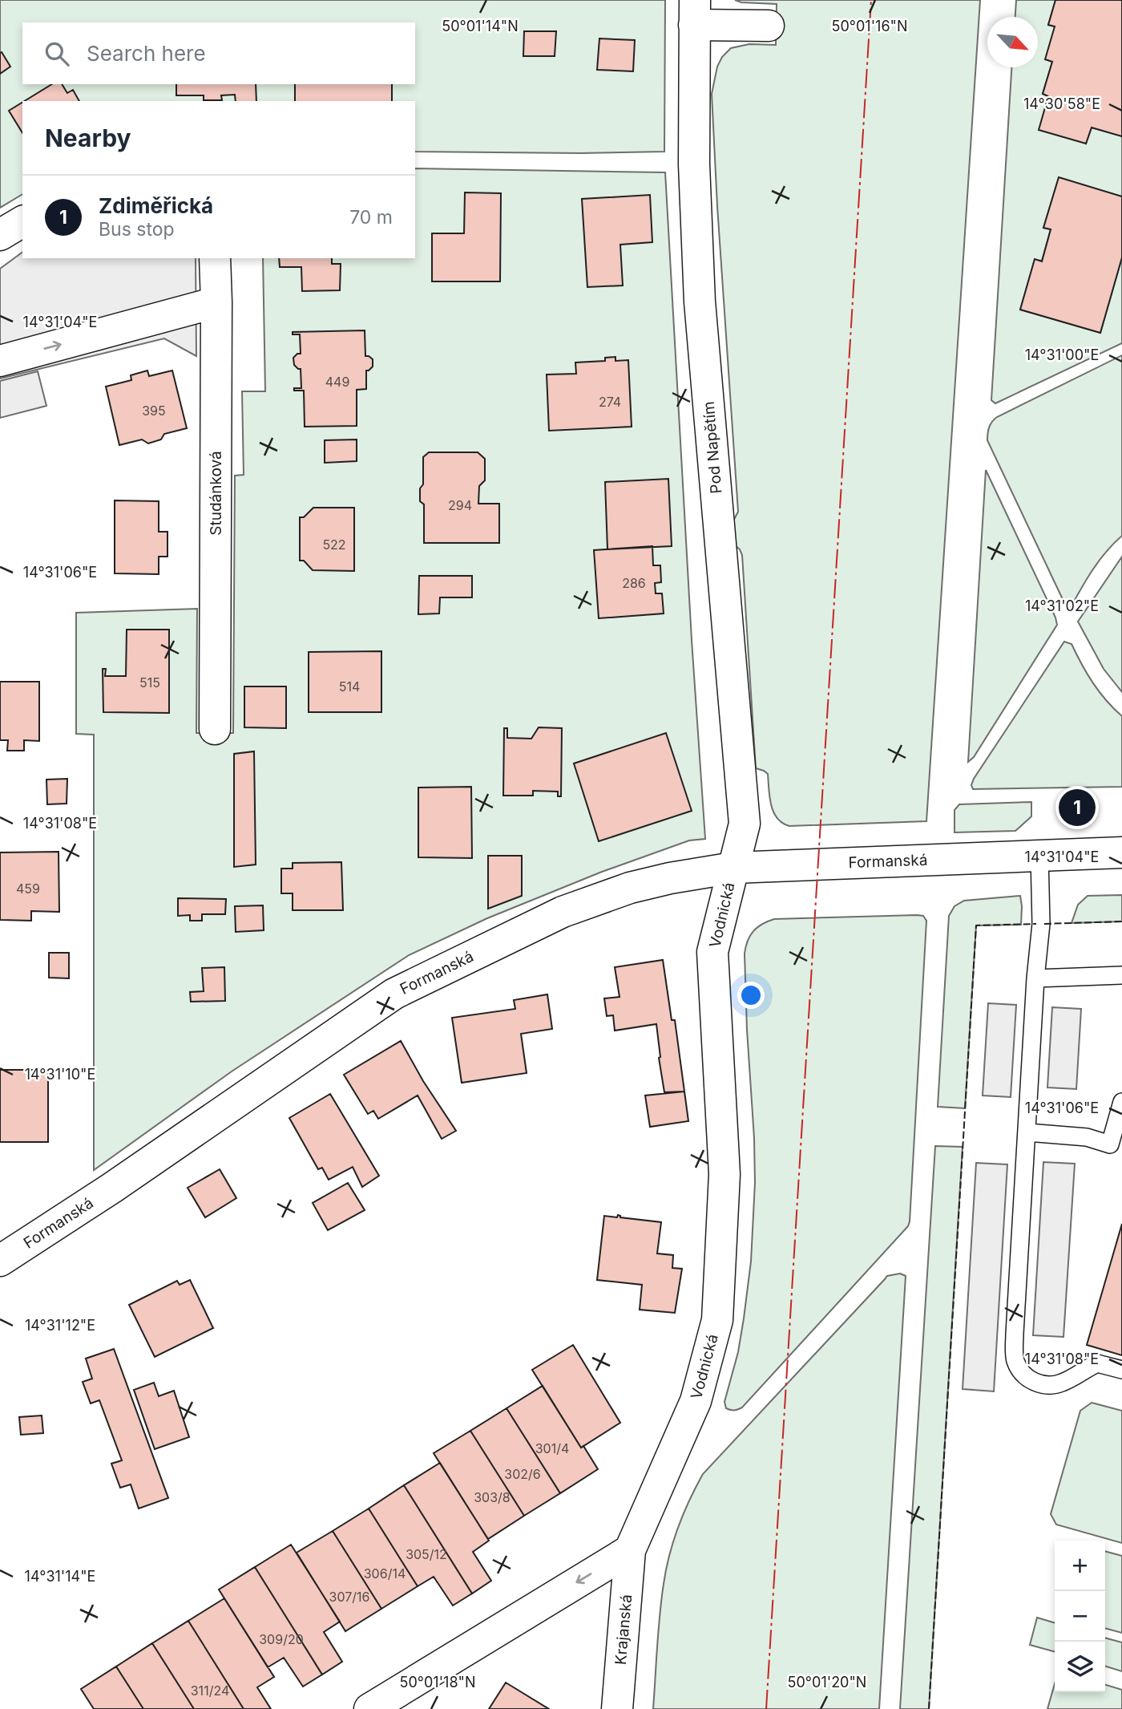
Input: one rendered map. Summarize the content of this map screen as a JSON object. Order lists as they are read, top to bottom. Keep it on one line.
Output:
{"streets":{"street":["Pod Napětím","Studánková","Formanská","Vodnická","Krajanská"]},"crossings":[["Pod Napětím","Formanská"],["Pod Napětím","Vodnická"],["Formanská","Vodnická"],["Vodnická","Krajanská"]],"house_numbers":["449","274","395","294","522","286","515","514","459","301/4","302/6","303/8","305/12","306/14","307/16","309/20","311/24"],"north":"bottom right","page":{"search":"Search here","heading":"Nearby","list":[{"mark":"1","name":"Zdiměřická","note":"Bus stop","value":"70 m"}],"pins":"1","map_buttons":["+","−"]},"coordinates":["50°01'14\"N","50°01'16\"N","14°30'58\"E","14°31'04\"E","14°31'00\"E","14°31'06\"E","14°31'02\"E","14°31'08\"E","14°31'10\"E","14°31'12\"E","14°31'14\"E","50°01'18\"N","50°01'20\"N"]}
